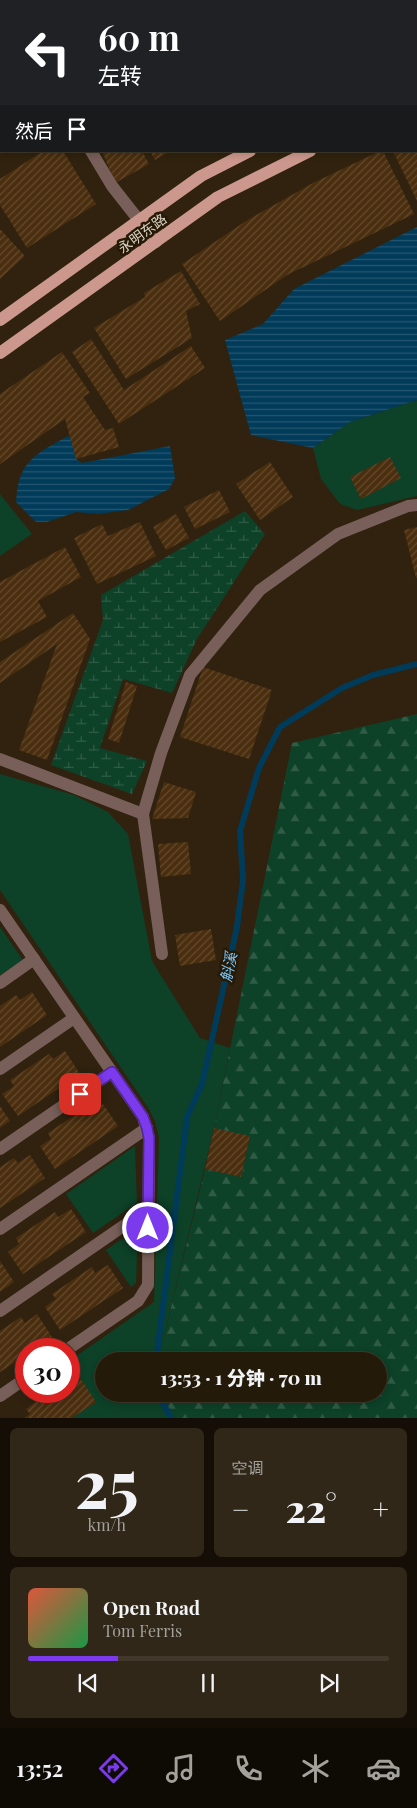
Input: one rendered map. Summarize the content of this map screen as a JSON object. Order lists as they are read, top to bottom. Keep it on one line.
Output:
{"streets":{"main road":["永明东路"]},"water":["斛溪"],"page":{"turn":["60 m","左转"],"then":"然后","limit":"30","trip":"13:53 · 1 分钟 · 70 m","tile":[["25","km/h"],"空调"],"heat":["−","22°","+"],"song":["Open Road","Tom Ferris"],"tabs":"13:52"}}
